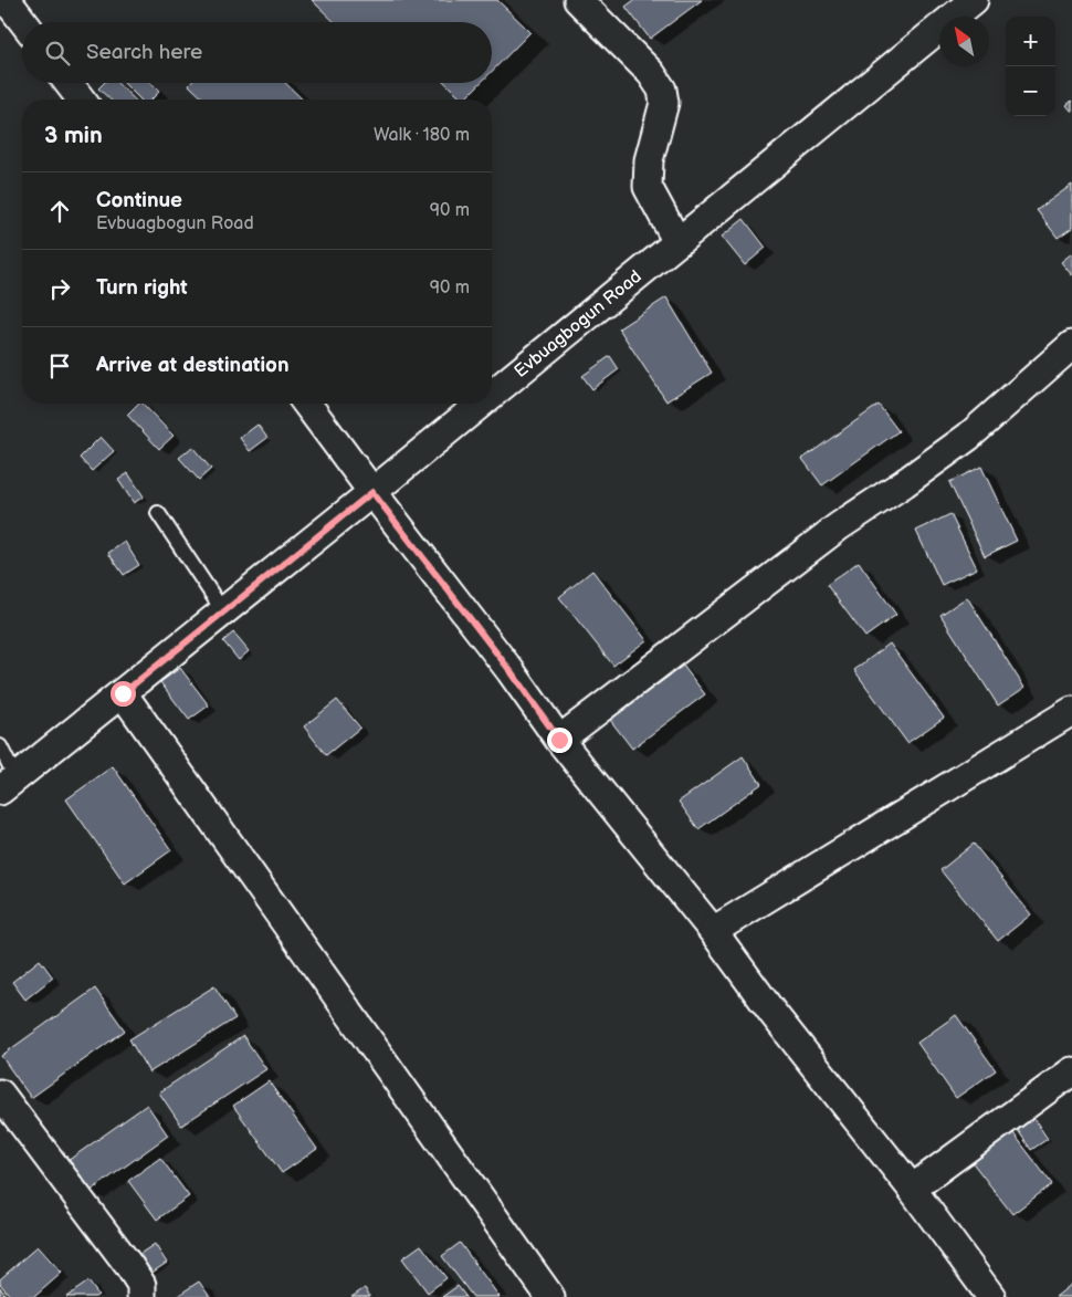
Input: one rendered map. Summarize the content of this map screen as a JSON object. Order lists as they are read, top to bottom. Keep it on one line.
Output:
{"streets":{"street":["Evbuagbogun Road"]},"north":"top left","page":{"map_buttons":["+","−"],"search":"Search here","heading":["3 min","Walk · 180 m"],"list":[["Continue","Evbuagbogun Road","90 m"],["Turn right","90 m"],"Arrive at destination"]}}
